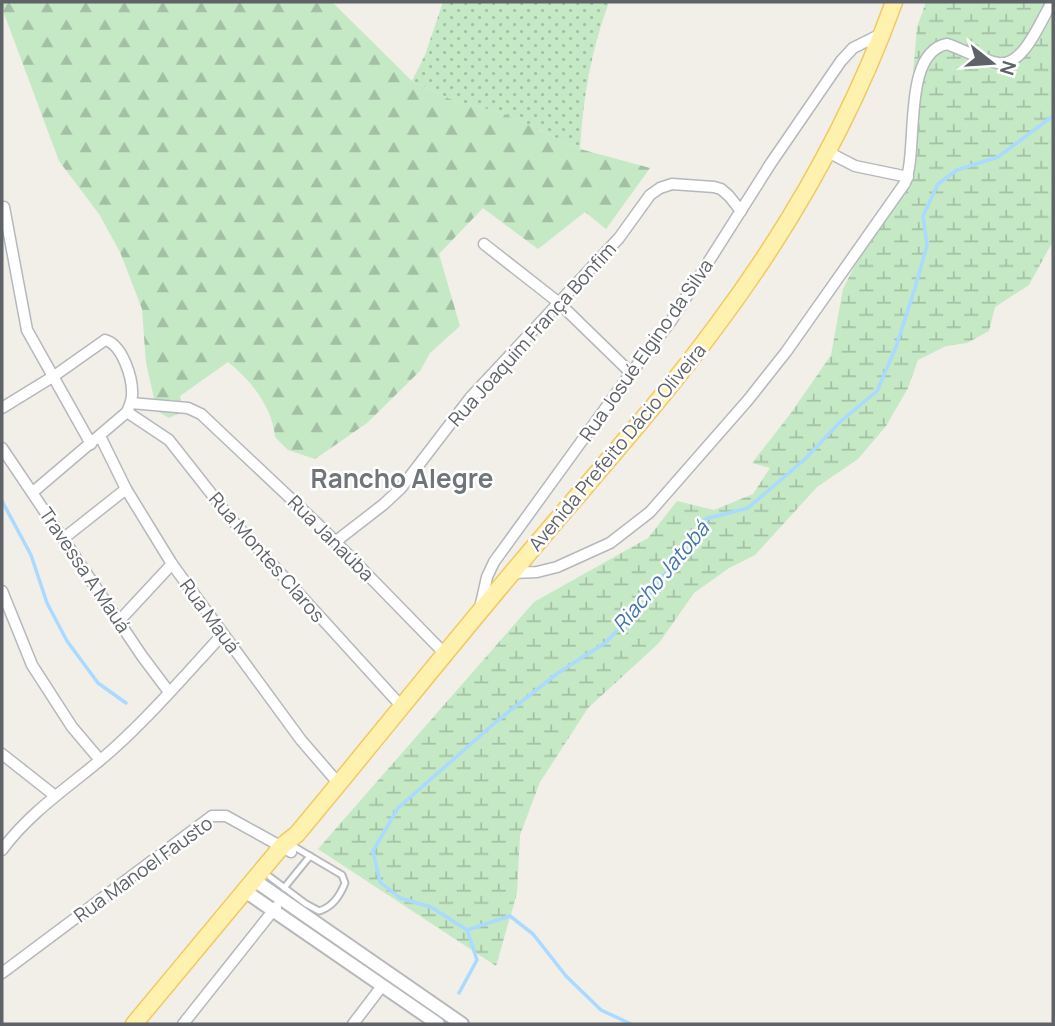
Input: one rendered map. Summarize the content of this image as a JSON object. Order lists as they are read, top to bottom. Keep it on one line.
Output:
{"streets":{"main road":["Avenida Prefeito Dácio Oliveira"],"street":["Rua Joaquim França Bonfim","Rua Josué Elgino da Silva","Rua Janaúba","Rua Montes Claros","Travessa A Mauá","Rua Mauá","Rua Manoel Fausto"]},"crossings":[["Rua Joaquim França Bonfim","Rua Josué Elgino da Silva"],["Rua Joaquim França Bonfim","Rua Janaúba"],["Rua Josué Elgino da Silva","Avenida Prefeito Dácio Oliveira"],["Avenida Prefeito Dácio Oliveira","Rua Janaúba"],["Avenida Prefeito Dácio Oliveira","Rua Montes Claros"],["Avenida Prefeito Dácio Oliveira","Rua Mauá"],["Avenida Prefeito Dácio Oliveira","Rua Manoel Fausto"],["Rua Janaúba","Rua Montes Claros"]],"districts":["Rancho Alegre"],"water":["Riacho Jatobá"],"north":"right"}
